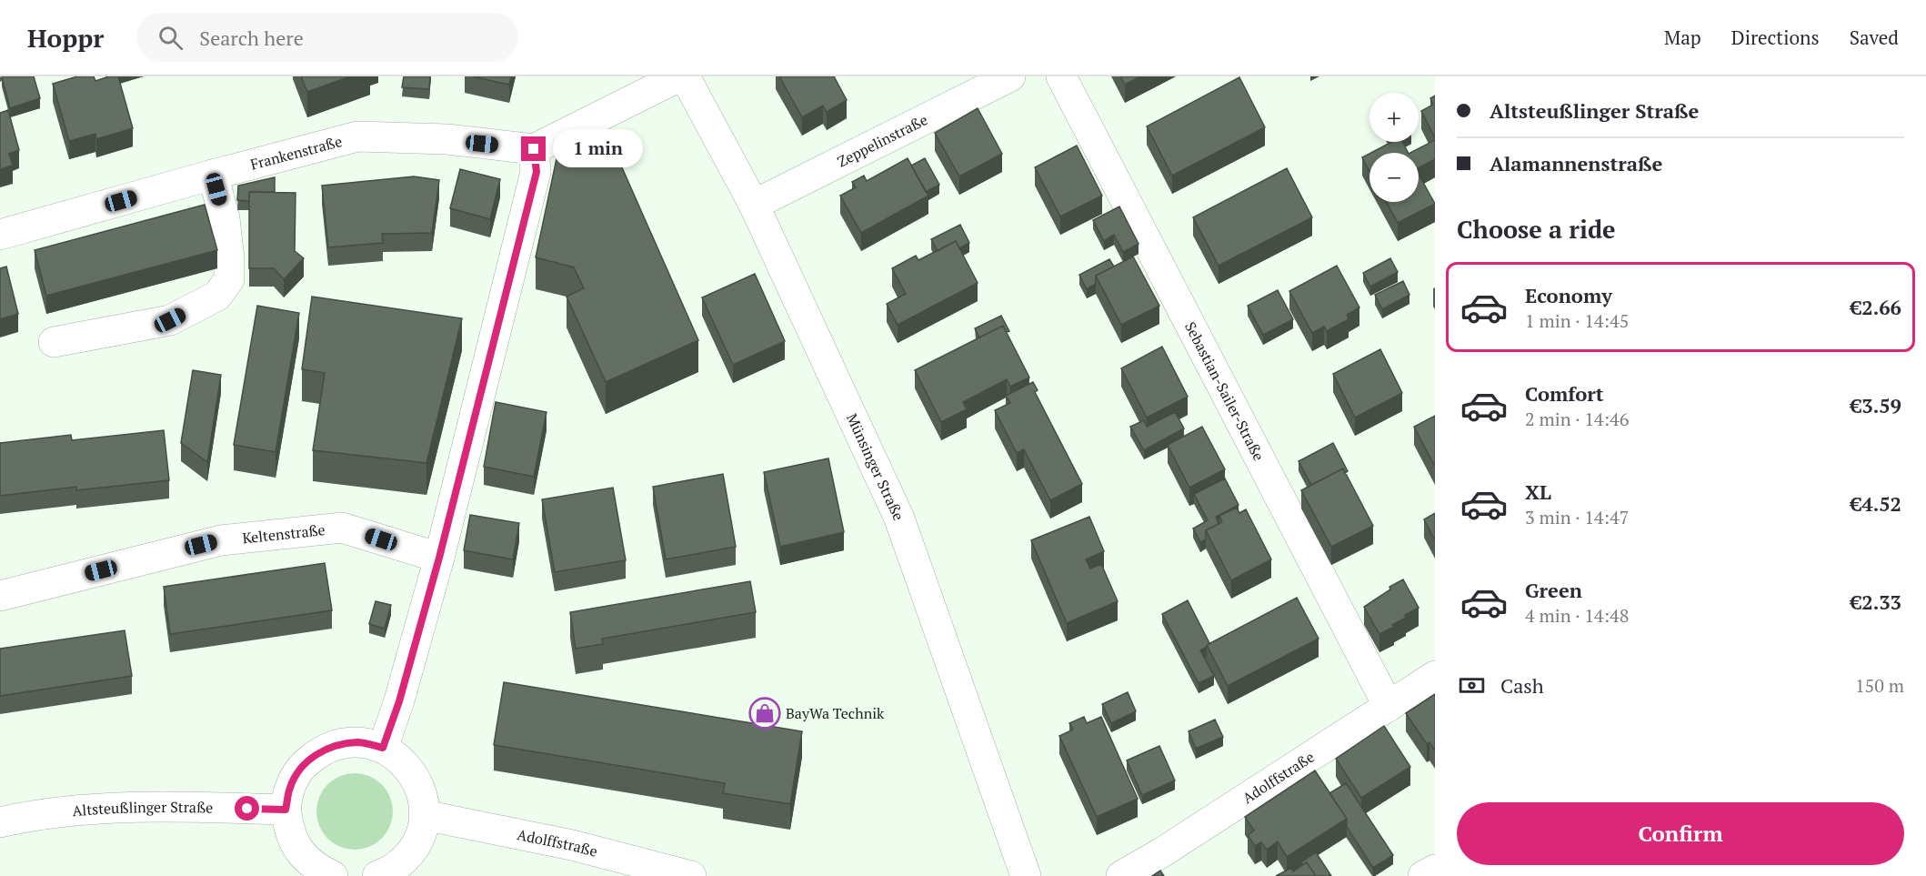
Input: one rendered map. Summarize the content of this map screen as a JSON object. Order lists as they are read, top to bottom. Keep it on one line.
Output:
{"streets":{"street":["Zeppelinstraße","Frankenstraße","Sebastian-Sailer-Straße","Münsinger Straße","Keltenstraße","Adolffstraße","Altsteußlinger Straße"]},"crossings":[["Zeppelinstraße","Münsinger Straße"],["Sebastian-Sailer-Straße","Adolffstraße"]],"places":{"shop":["BayWa Technik"]},"page":{"header":"Hoppr","search":"Search here","nav":["Map","Directions","Saved"],"banner":["Altsteußlinger Straße","Alamannenstraße"],"map_buttons":["+","−"],"bubble":"1 min","heading":"Choose a ride","list":[{"name":"Economy","note":"1 min · 14:45","value":"€2.66"},{"name":"Comfort","note":"2 min · 14:46","value":"€3.59"},{"name":"XL","note":"3 min · 14:47","value":"€4.52"},{"name":"Green","note":"4 min · 14:48","value":"€2.33"}],"pay":["Cash","150 m"],"buttons":"Confirm"}}
